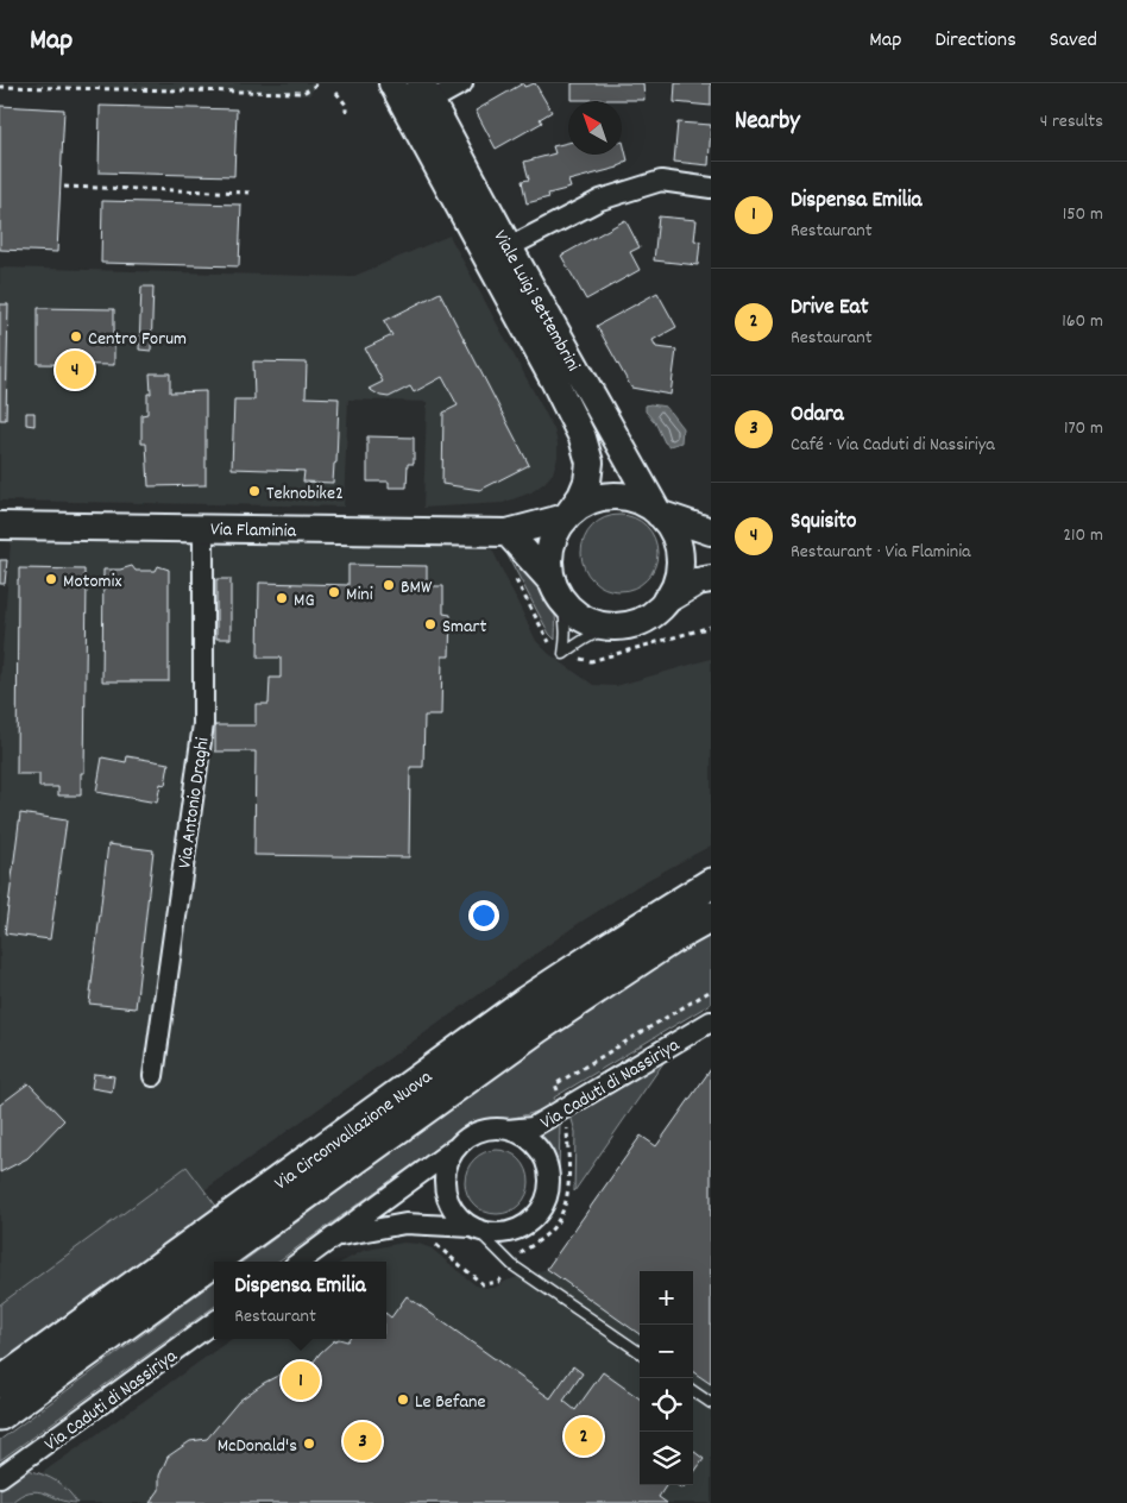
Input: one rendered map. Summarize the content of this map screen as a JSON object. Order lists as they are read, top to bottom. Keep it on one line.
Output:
{"streets":{"main road":["Viale Luigi Settembrini","Via Flaminia","Via Circonvallazione Nuova"],"street":["Via Antonio Draghi","Via Caduti di Nassiriya"]},"crossings":[["Viale Luigi Settembrini","Via Flaminia"],["Via Flaminia","Via Antonio Draghi"]],"places":["Centro Forum","Teknobike2","Motomix","BMW","Mini","MG","Smart","Le Befane","McDonald's"],"north":"top left","page":{"header":"Map","nav":["Map","Directions","Saved"],"heading":["Nearby","4 results"],"list":[{"mark":"1","name":"Dispensa Emilia","note":"Restaurant","value":"150 m"},{"mark":"2","name":"Drive Eat","note":"Restaurant","value":"160 m"},{"mark":"3","name":"Odara","note":"Café · Via Caduti di Nassiriya","value":"170 m"},{"mark":"4","name":"Squisito","note":"Restaurant · Via Flaminia","value":"210 m"}],"pins":["4","1","2","3"],"popup":["Dispensa Emilia","Restaurant"],"map_buttons":["+","−"]}}
